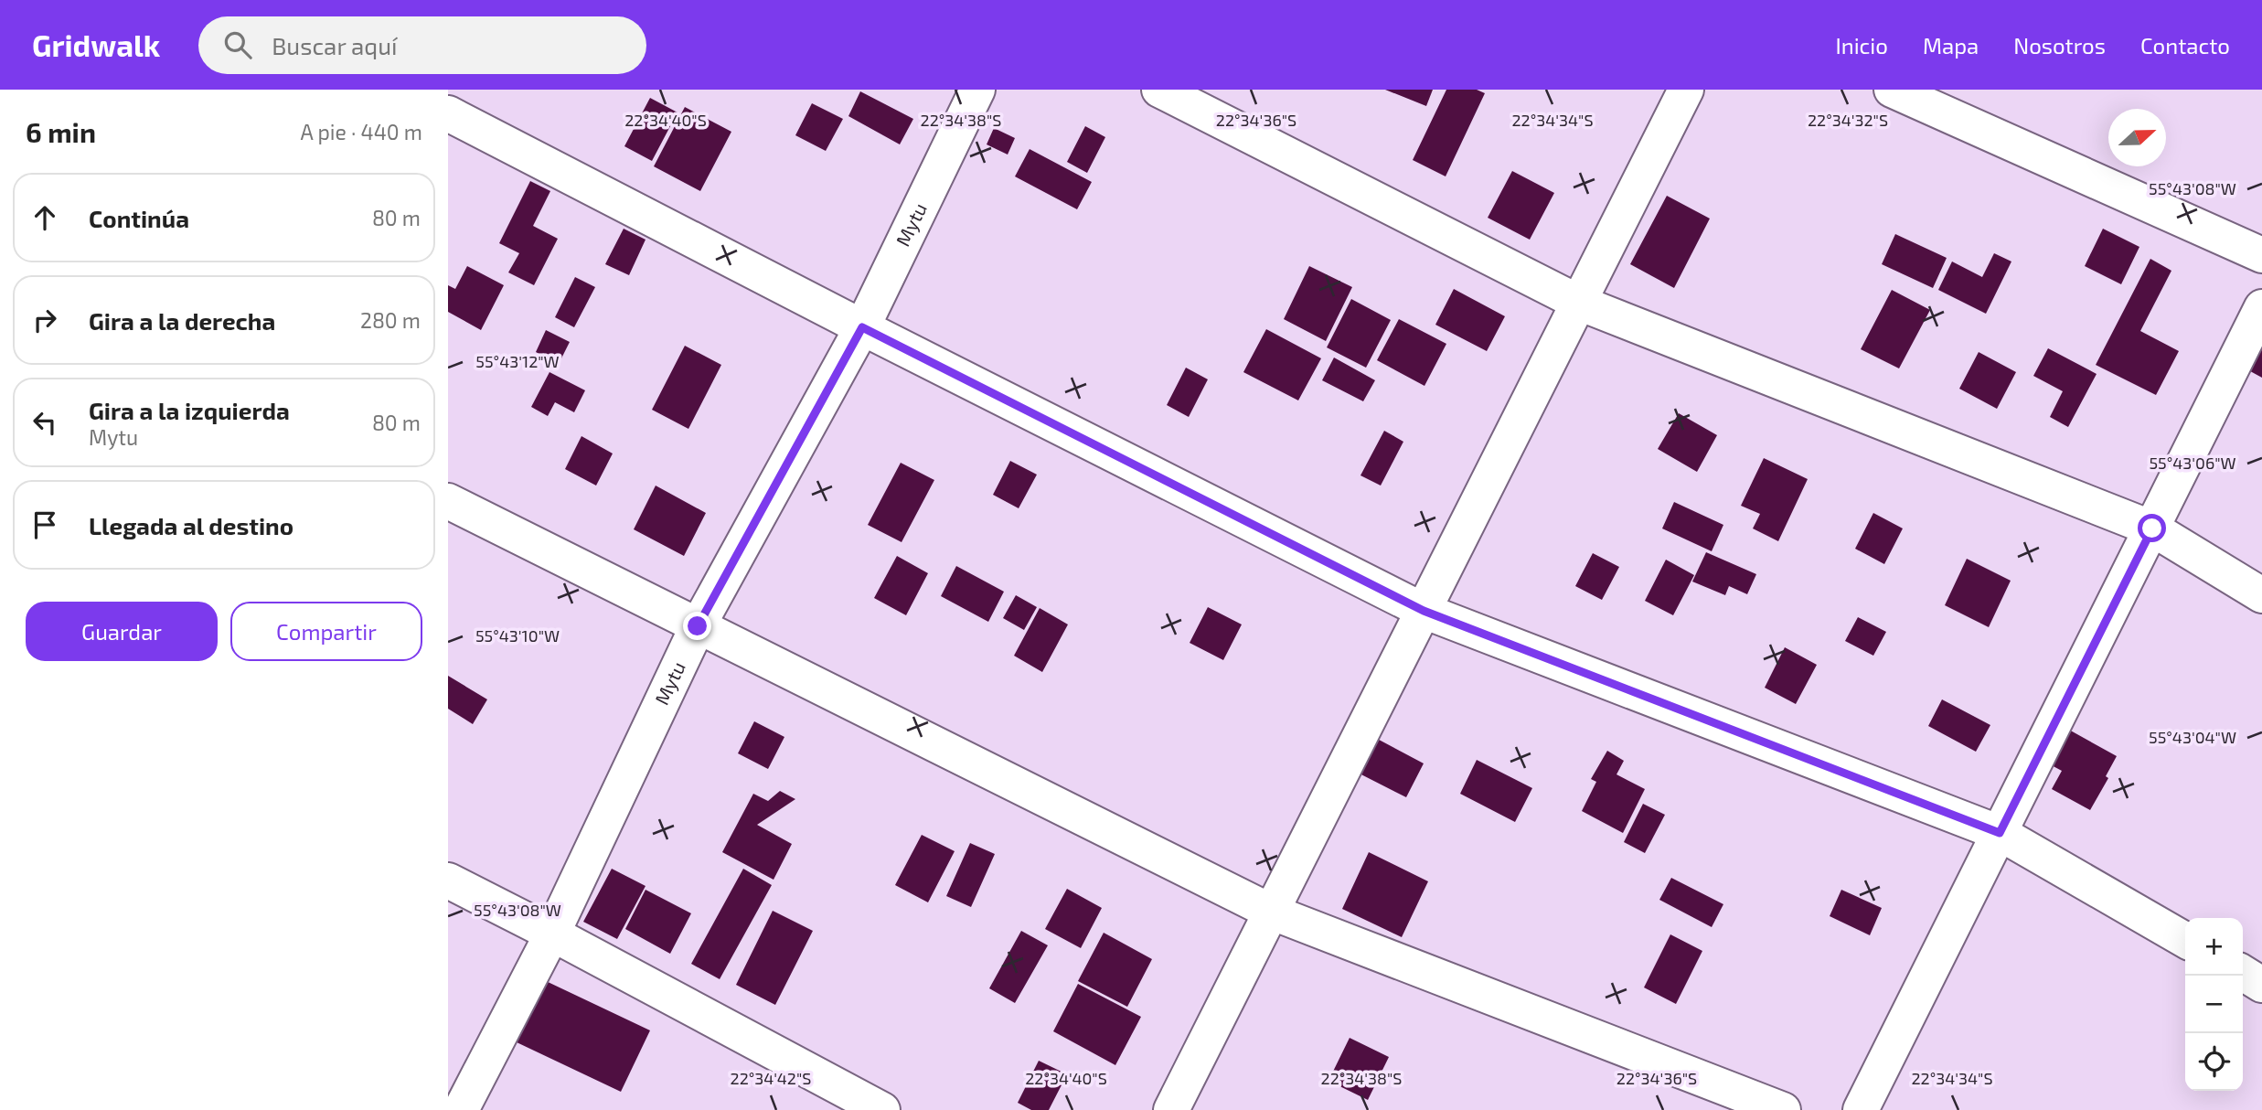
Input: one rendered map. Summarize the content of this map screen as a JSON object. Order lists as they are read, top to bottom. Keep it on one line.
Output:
{"streets":{"street":["Mytu"]},"north":"right","page":{"header":"Gridwalk","search":"Buscar aquí","nav":["Inicio","Mapa","Nosotros","Contacto"],"heading":["6 min","A pie · 440 m"],"list":[["Continúa","80 m"],["Gira a la derecha","280 m"],["Gira a la izquierda","Mytu","80 m"],"Llegada al destino"],"buttons":["Guardar","Compartir"],"map_buttons":["+","−"]},"coordinates":["22°34'40\"S","22°34'38\"S","22°34'36\"S","22°34'32\"S","22°34'34\"S","55°43'08\"W","55°43'12\"W","55°43'06\"W","55°43'10\"W","55°43'04\"W","22°34'42\"S"]}
